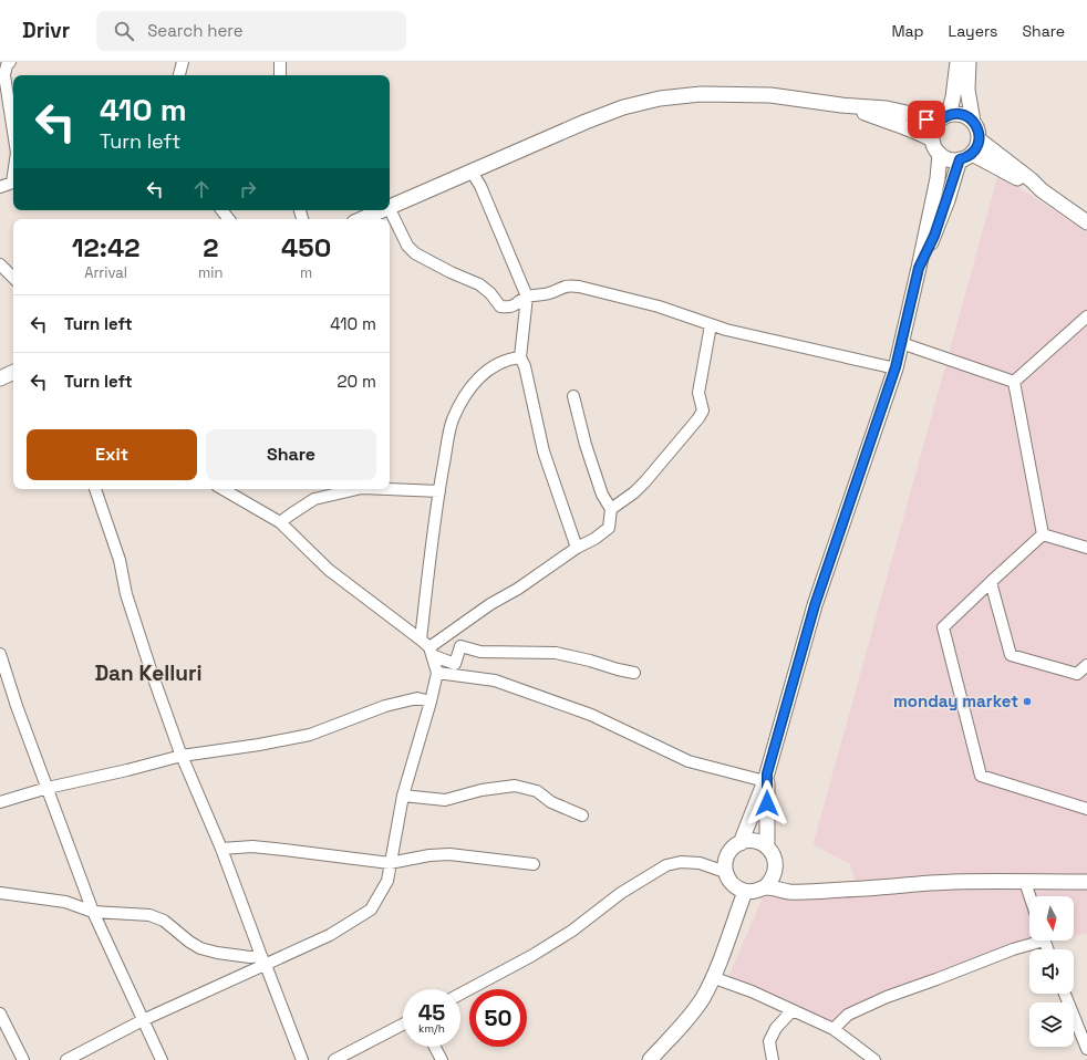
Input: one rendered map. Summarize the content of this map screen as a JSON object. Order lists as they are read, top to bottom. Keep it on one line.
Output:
{"districts":["Dan Kelluri"],"places":["monday market"],"north":"bottom","page":{"header":"Drivr","search":"Search here","nav":["Map","Layers","Share"],"turn":["410 m","Turn left"],"eta":["12:42","Arrival","2","min","450","m"],"list":[{"name":"Turn left","value":"410 m"},{"name":"Turn left","value":"20 m"}],"buttons":["Exit","Share"],"speed":"45 km/h","limit":"50"}}
